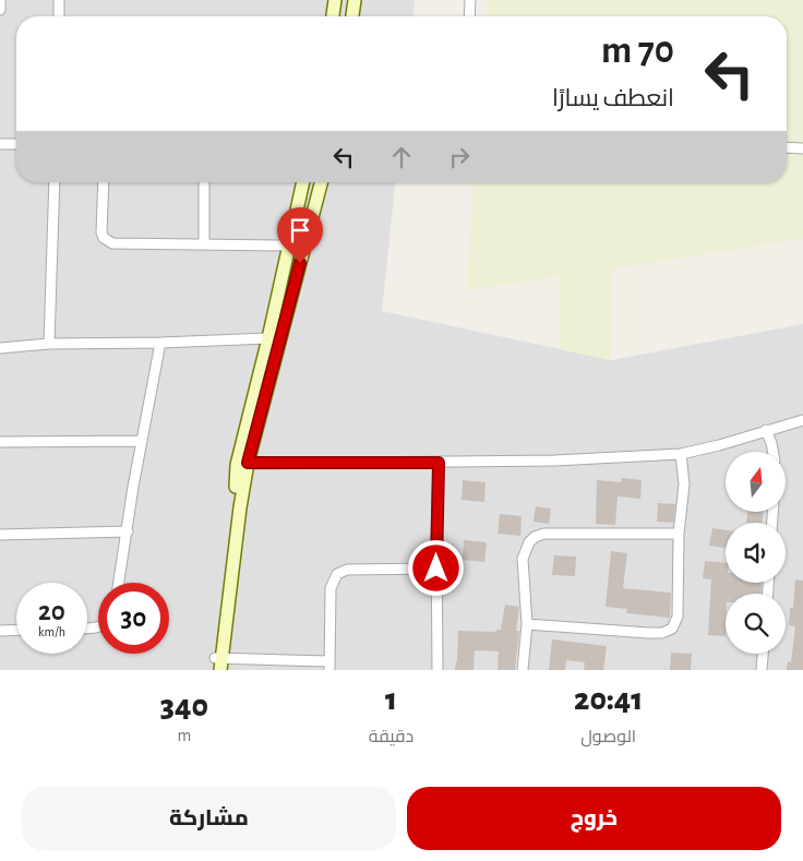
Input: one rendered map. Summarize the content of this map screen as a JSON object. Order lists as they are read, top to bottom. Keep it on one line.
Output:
{"north":"top","page":{"turn":["70 m","انعطف يسارًا"],"speed":"20 km/h","limit":"30","eta":["20:41","الوصول","1","دقيقة","340","m"],"buttons":["خروج","مشاركة"]}}
